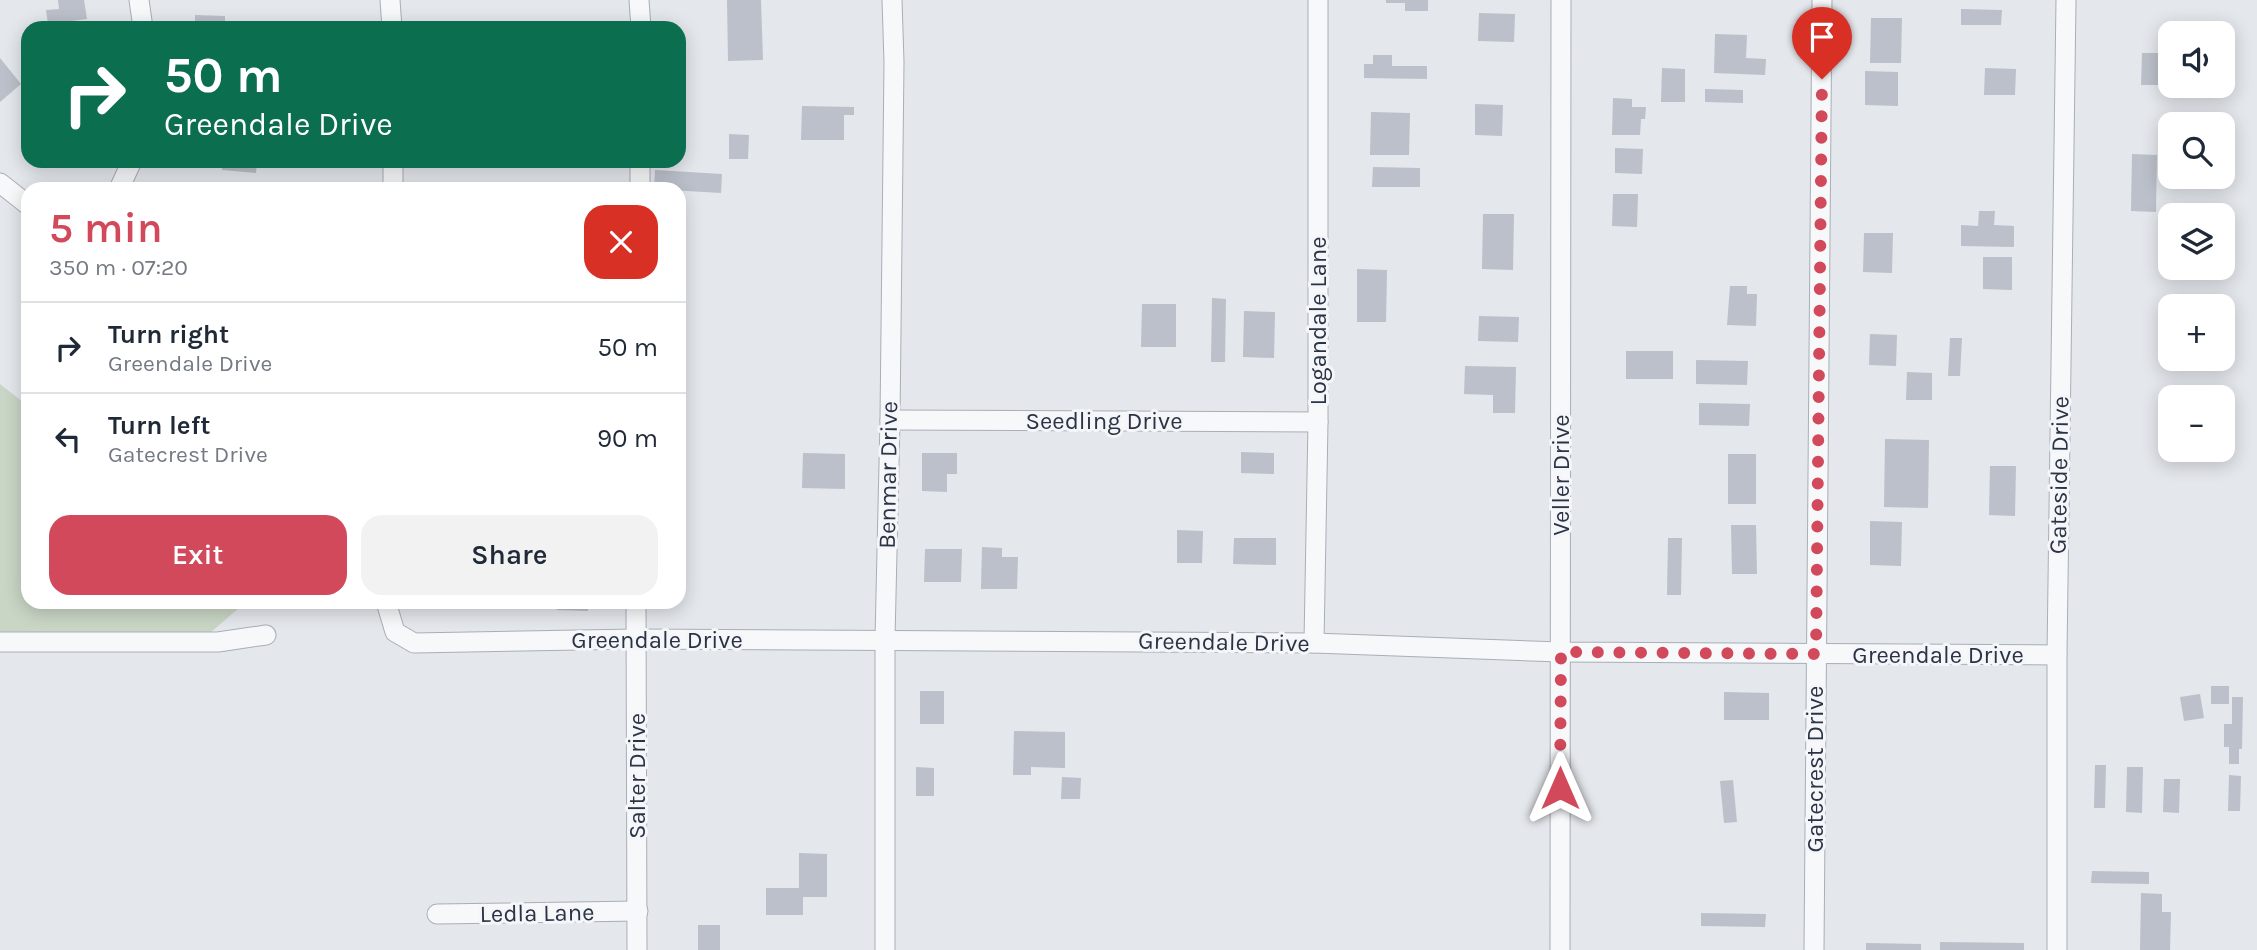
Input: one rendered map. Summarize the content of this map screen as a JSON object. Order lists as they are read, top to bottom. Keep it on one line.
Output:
{"streets":{"street":["Logandale Lane","Seedling Drive","Benmar Drive","Veller Drive","Gateside Drive","Greendale Drive","Gatecrest Drive","Salter Drive","Ledla Lane"]},"crossings":[["Logandale Lane","Seedling Drive"],["Logandale Lane","Greendale Drive"],["Seedling Drive","Benmar Drive"],["Benmar Drive","Greendale Drive"],["Veller Drive","Greendale Drive"],["Gateside Drive","Greendale Drive"],["Greendale Drive","Gatecrest Drive"],["Greendale Drive","Salter Drive"],["Salter Drive","Ledla Lane"]],"page":{"map_buttons":["+","−"],"turn":["50 m","Greendale Drive"],"heading":["5 min","350 m · 07:20"],"list":[{"name":"Turn right","note":"Greendale Drive","value":"50 m"},{"name":"Turn left","note":"Gatecrest Drive","value":"90 m"}],"buttons":["Exit","Share"]}}
